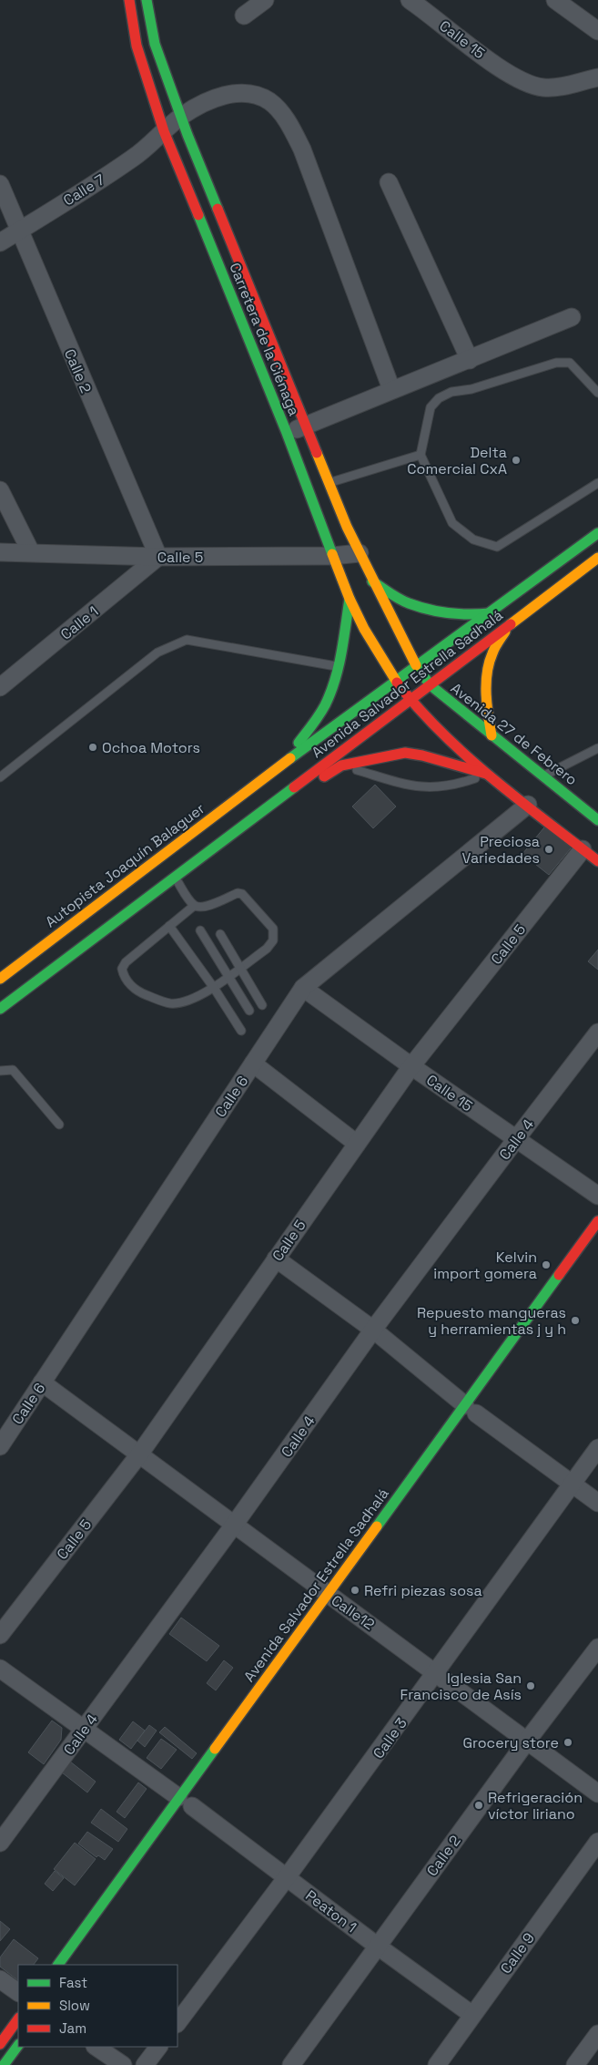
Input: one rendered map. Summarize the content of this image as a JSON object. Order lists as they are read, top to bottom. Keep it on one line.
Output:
{"streets":{"main road":["Carretera de la Ciénaga","Avenida Salvador Estrella Sadhalá","Avenida 27 de Febrero","Autopista Joaquín Balaguer"],"street":["Calle 15","Calle 7","Calle 2","Calle 5","Calle 1","Calle 6","Calle 4","Calle12","Calle 3","Peaton 1","Calle 9"]},"crossings":[["Calle 15","Calle 5"],["Calle 15","Calle 6"],["Calle 15","Calle 4"],["Calle 7","Carretera de la Ciénaga"],["Calle 7","Calle 2"],["Carretera de la Ciénaga","Calle 5"],["Carretera de la Ciénaga","Avenida Salvador Estrella Sadhalá"],["Carretera de la Ciénaga","Avenida 27 de Febrero"],["Calle 2","Calle 5"],["Calle 2","Calle 1"],["Calle 2","Calle12"],["Calle 2","Peaton 1"],["Calle 5","Calle 1"],["Calle 5","Calle12"],["Avenida Salvador Estrella Sadhalá","Avenida 27 de Febrero"],["Avenida Salvador Estrella Sadhalá","Autopista Joaquín Balaguer"],["Avenida Salvador Estrella Sadhalá","Calle12"],["Avenida Salvador Estrella Sadhalá","Peaton 1"],["Calle 6","Calle12"],["Calle 4","Calle12"],["Calle 4","Peaton 1"],["Calle12","Calle 3"],["Calle 3","Peaton 1"],["Peaton 1","Calle 9"]],"places":["Delta Comercial CxA","Ochoa Motors","Preciosa Variedades","Kelvin import gomera","Repuesto mangueras y herramientas j y h","Refri piezas sosa","Iglesia San Francisco de Asís","Grocery store","Refrigeración víctor liriano"],"legend":["Fast","Slow","Jam"]}
